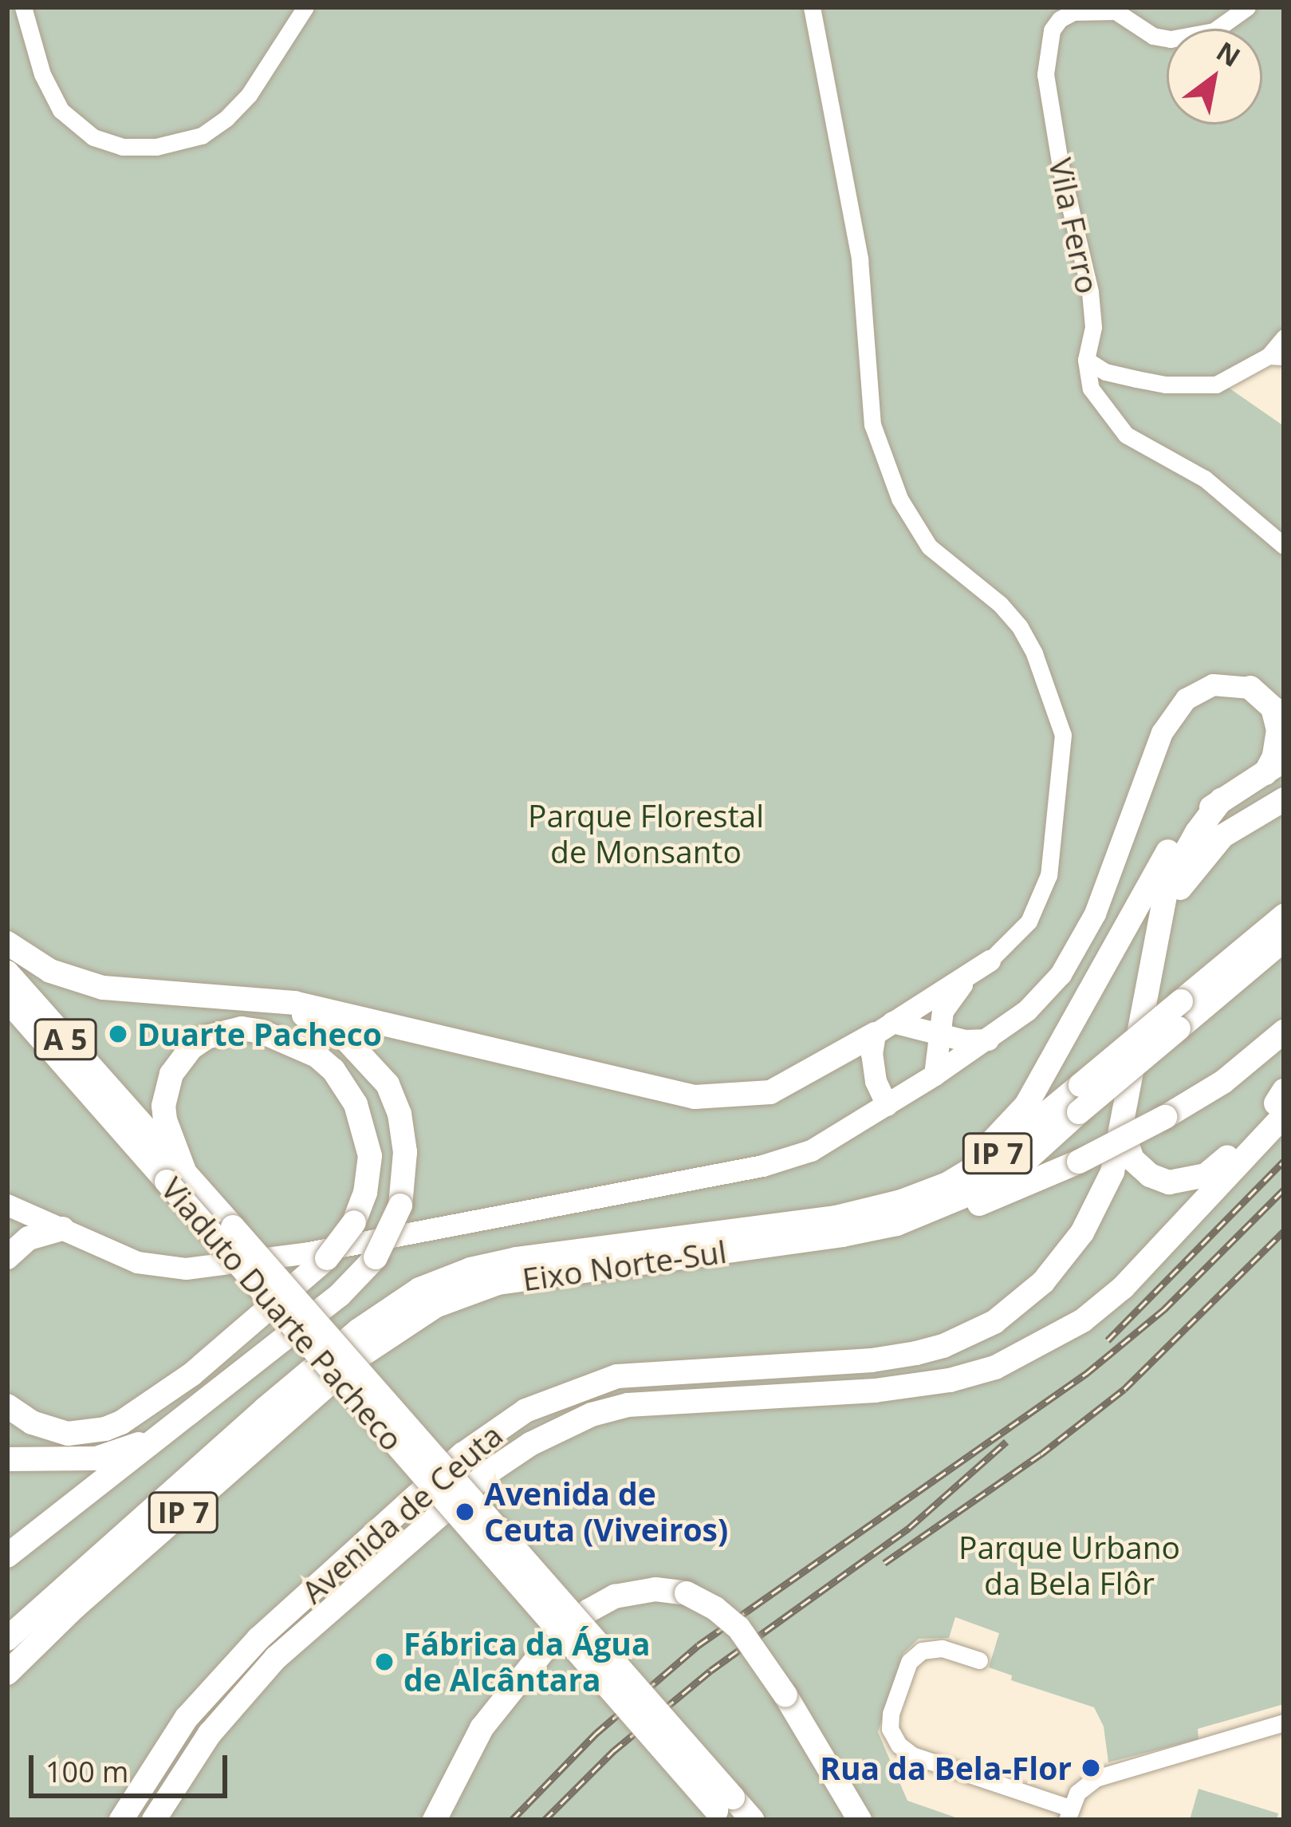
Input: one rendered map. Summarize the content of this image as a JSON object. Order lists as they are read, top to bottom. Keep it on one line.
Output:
{"streets":{"highway":["A 5","IP 7","Eixo Norte-Sul","Viaduto Duarte Pacheco","Avenida de Ceuta"],"street":["Vila Ferro"]},"crossings":[["A 5","Viaduto Duarte Pacheco"]],"parks":["Parque Florestal de Monsanto","Parque Urbano da Bela Flôr"],"places":["Duarte Pacheco","Avenida de Ceuta (Viveiros)","Fábrica da Água de Alcântara","Rua da Bela-Flor"],"scale_bar":"100 m","north":"top right"}
